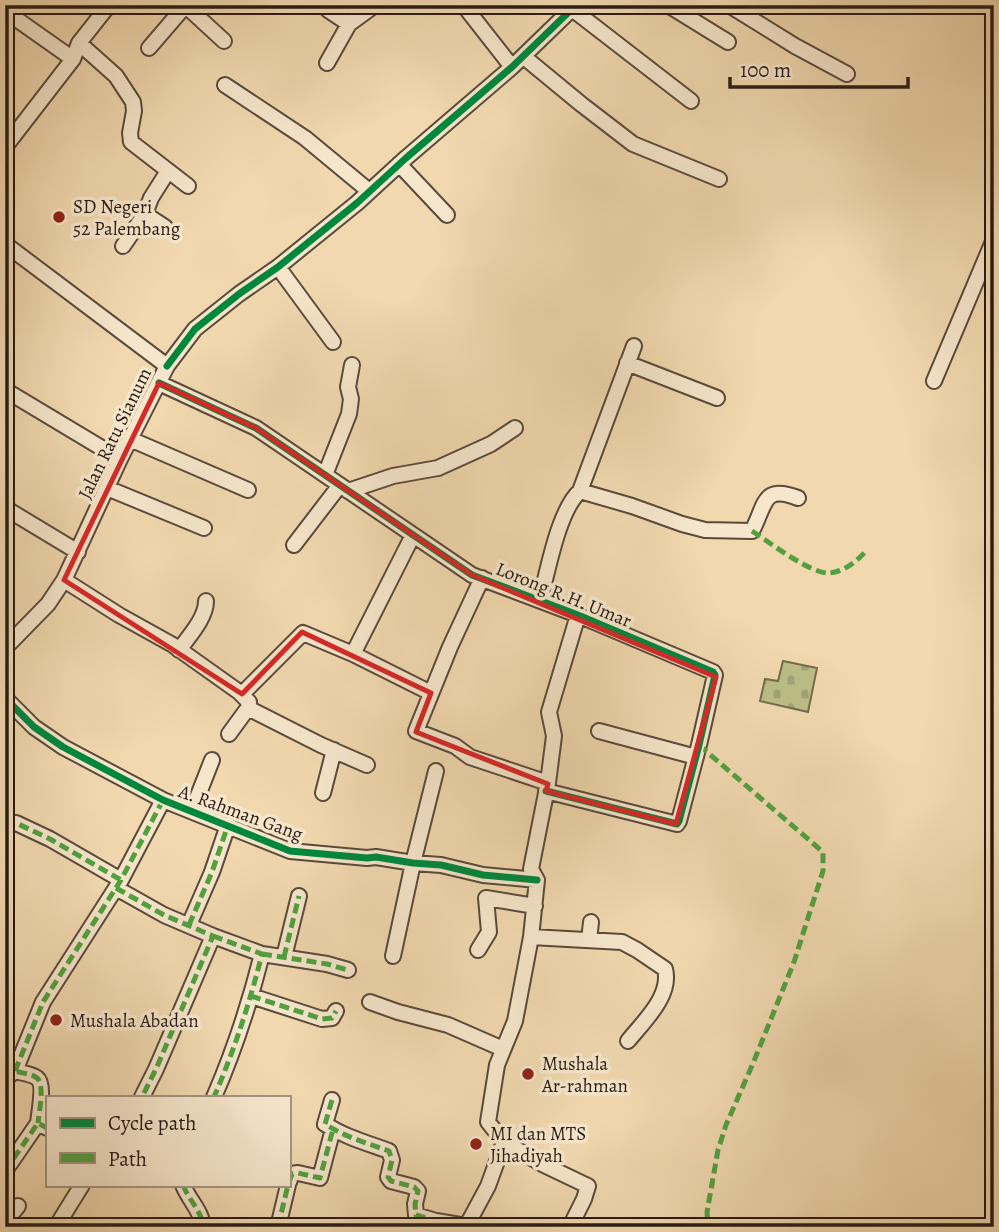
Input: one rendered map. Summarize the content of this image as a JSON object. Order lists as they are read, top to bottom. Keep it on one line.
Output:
{"streets":{"street":["Jalan Ratu Sianum","Lorong R.H. Umar","A. Rahman Gang"]},"crossings":[["Jalan Ratu Sianum","Lorong R.H. Umar"]],"places":["SD Negeri 52 Palembang","Mushala Abadan","Mushala Ar-rahman","MI dan MTS Jihadiyah"],"legend":["Cycle path","Path"],"scale_bar":"100 m"}
